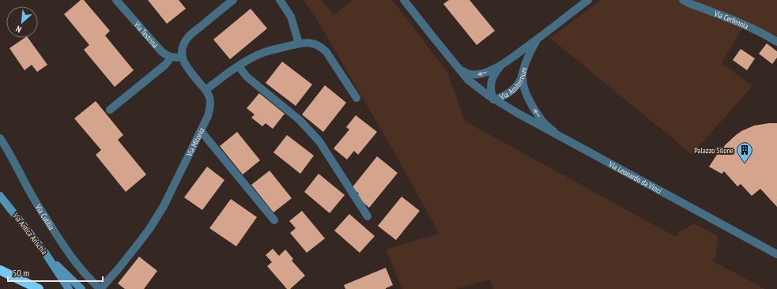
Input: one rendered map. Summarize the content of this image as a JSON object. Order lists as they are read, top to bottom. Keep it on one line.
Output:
{"streets":{"main road":["Via Antica Arischia"],"street":["Via Cerfennia","Via Testrina","Via Amiternum","Via Milonia","Via Leonardo da Vinci","Via Cutilia"]},"crossings":[["Via Amiternum","Via Leonardo da Vinci"],["Via Milonia","Via Cutilia"]],"places":{"building":["Palazzo Silone"]},"scale_bar":"50 m","north":"bottom left"}
